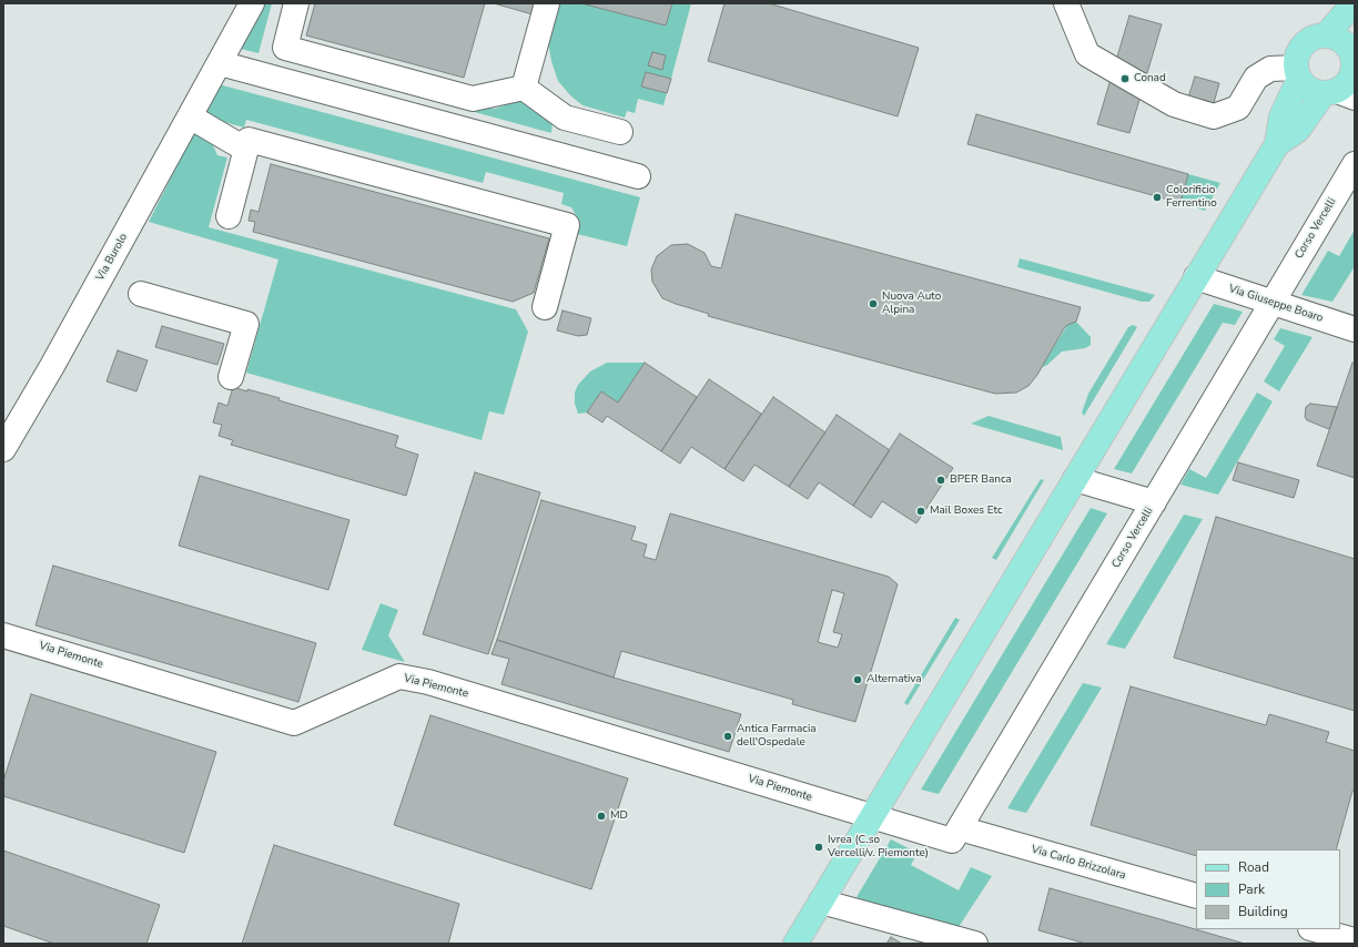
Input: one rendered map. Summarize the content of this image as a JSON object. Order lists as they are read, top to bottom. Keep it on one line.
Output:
{"streets":{"street":["Corso Vercelli","Via Burolo","Via Giuseppe Boaro","Via Piemonte","Via Carlo Brizzolara"]},"crossings":[["Corso Vercelli","Via Giuseppe Boaro"],["Corso Vercelli","Via Piemonte"],["Corso Vercelli","Via Carlo Brizzolara"]],"places":["Conad","Colorificio Ferrentino","Nuova Auto Alpina","BPER Banca","Mail Boxes Etc","Alternativa","Antica Farmacia dell'Ospedale","MD","Ivrea (C.so Vercelli/v. Piemonte)"],"legend":["Road","Park","Building"]}
